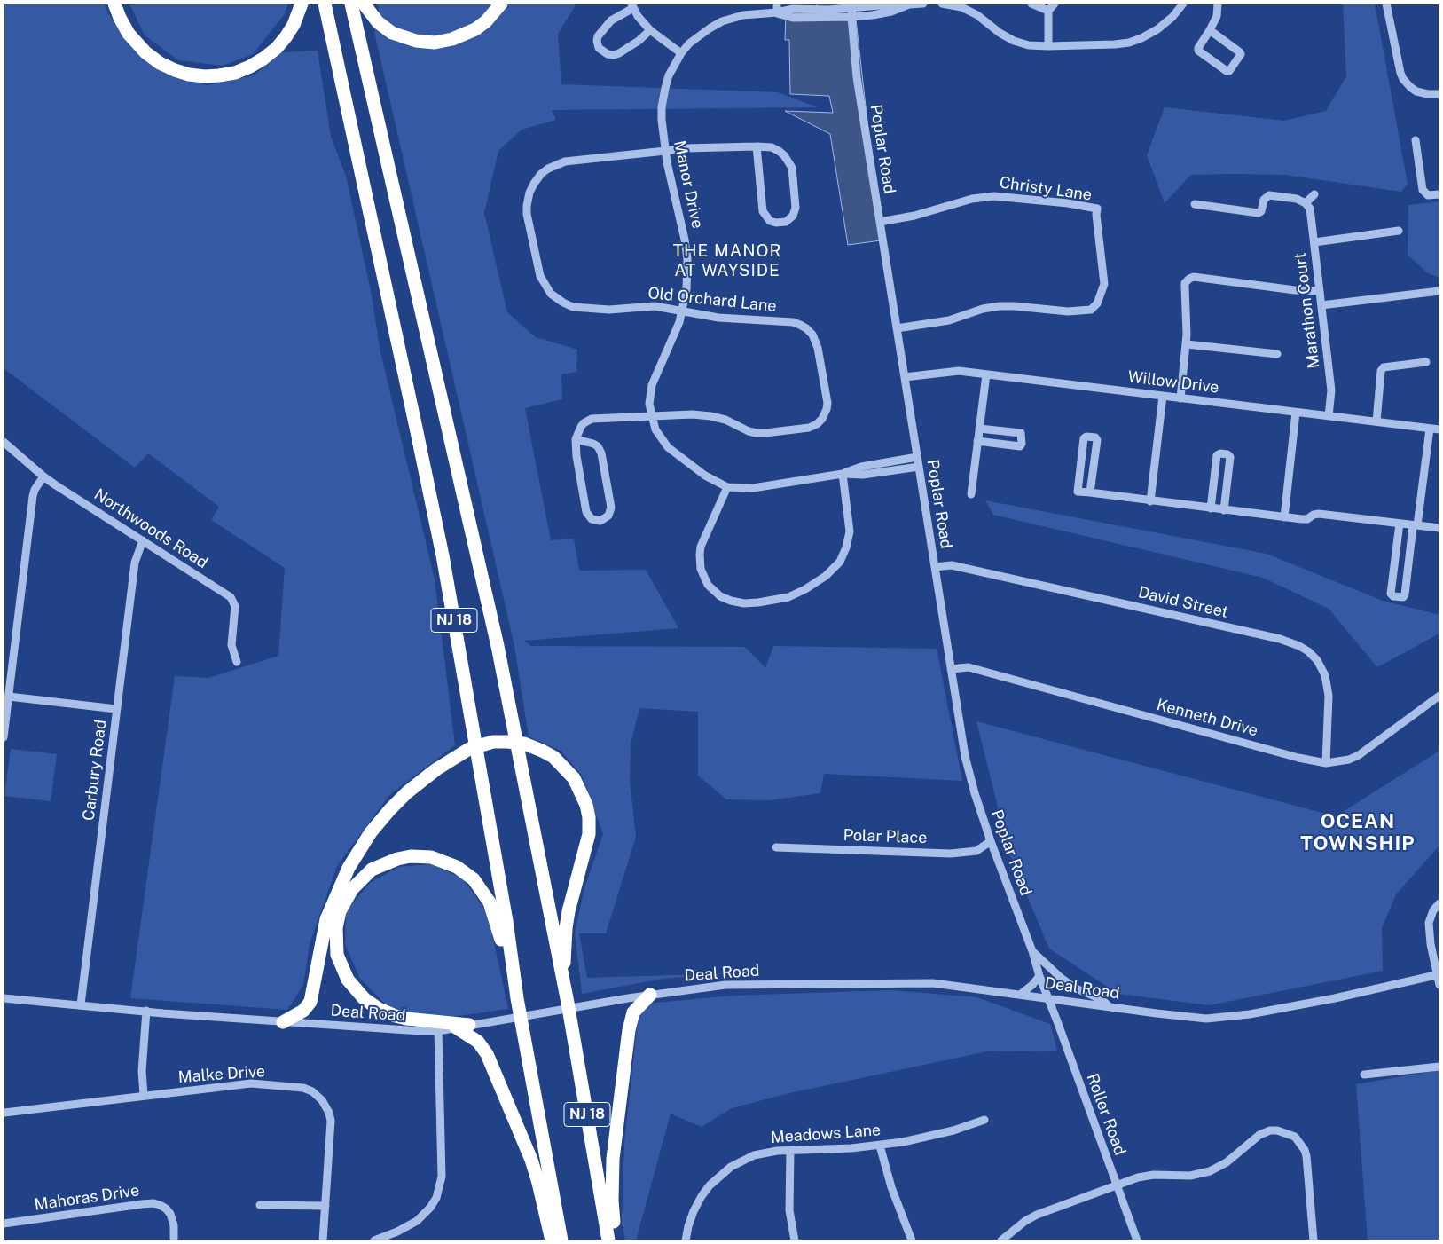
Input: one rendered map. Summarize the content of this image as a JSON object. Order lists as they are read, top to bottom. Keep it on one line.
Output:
{"streets":{"highway":["NJ 18"],"street":["Poplar Road","Manor Drive","Christy Lane","Old Orchard Lane","Marathon Court","Willow Drive","Northwoods Road","David Street","Kenneth Drive","Carbury Road","Polar Place","Deal Road","Malke Drive","Roller Road","Meadows Lane","Mahoras Drive"]},"crossings":[["Poplar Road","Manor Drive"],["Poplar Road","Christy Lane"],["Poplar Road","Willow Drive"],["Poplar Road","David Street"],["Poplar Road","Kenneth Drive"],["Poplar Road","Polar Place"],["Poplar Road","Deal Road"],["Poplar Road","Roller Road"],["Manor Drive","Old Orchard Lane"],["Marathon Court","Willow Drive"],["Northwoods Road","Carbury Road"],["David Street","Kenneth Drive"],["Carbury Road","Deal Road"],["Deal Road","Roller Road"]],"districts":["THE MANOR AT WAYSIDE","OCEAN TOWNSHIP"]}
